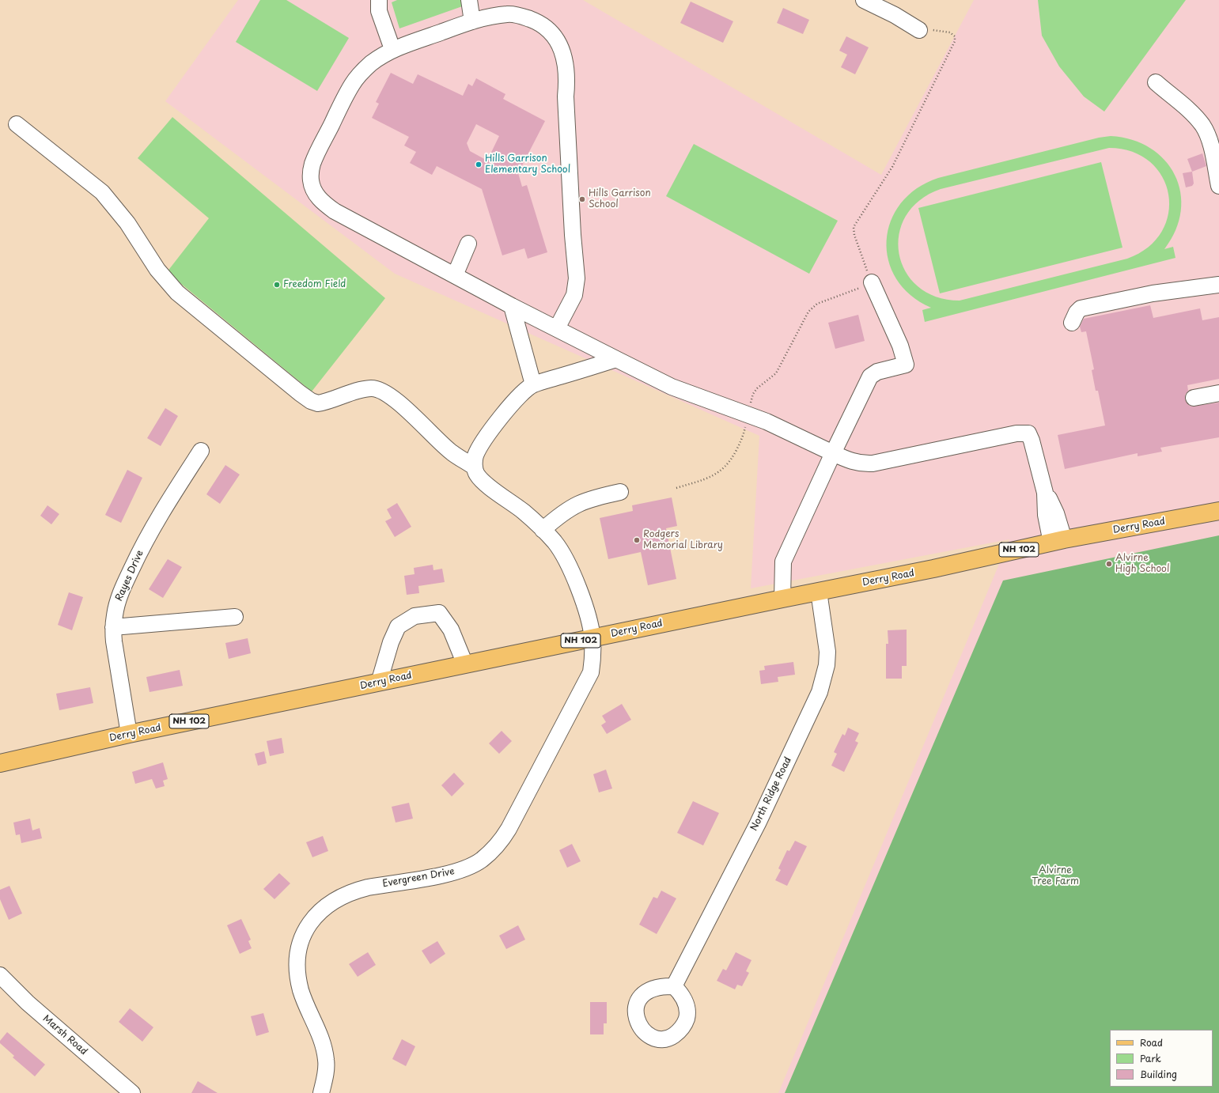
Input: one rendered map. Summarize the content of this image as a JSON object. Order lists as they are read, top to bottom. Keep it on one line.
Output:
{"streets":{"main road":["Derry Road","NH 102"],"street":["Rayes Drive","North Ridge Road","Evergreen Drive","Marsh Road"]},"crossings":[["Derry Road","Rayes Drive"],["Derry Road","North Ridge Road"],["Derry Road","Evergreen Drive"]],"parks":["Alvirne Tree Farm"],"places":["Hills Garrison Elementary School","Hills Garrison School","Freedom Field","Rodgers Memorial Library","Alvirne High School"],"legend":["Road","Park","Building"]}
